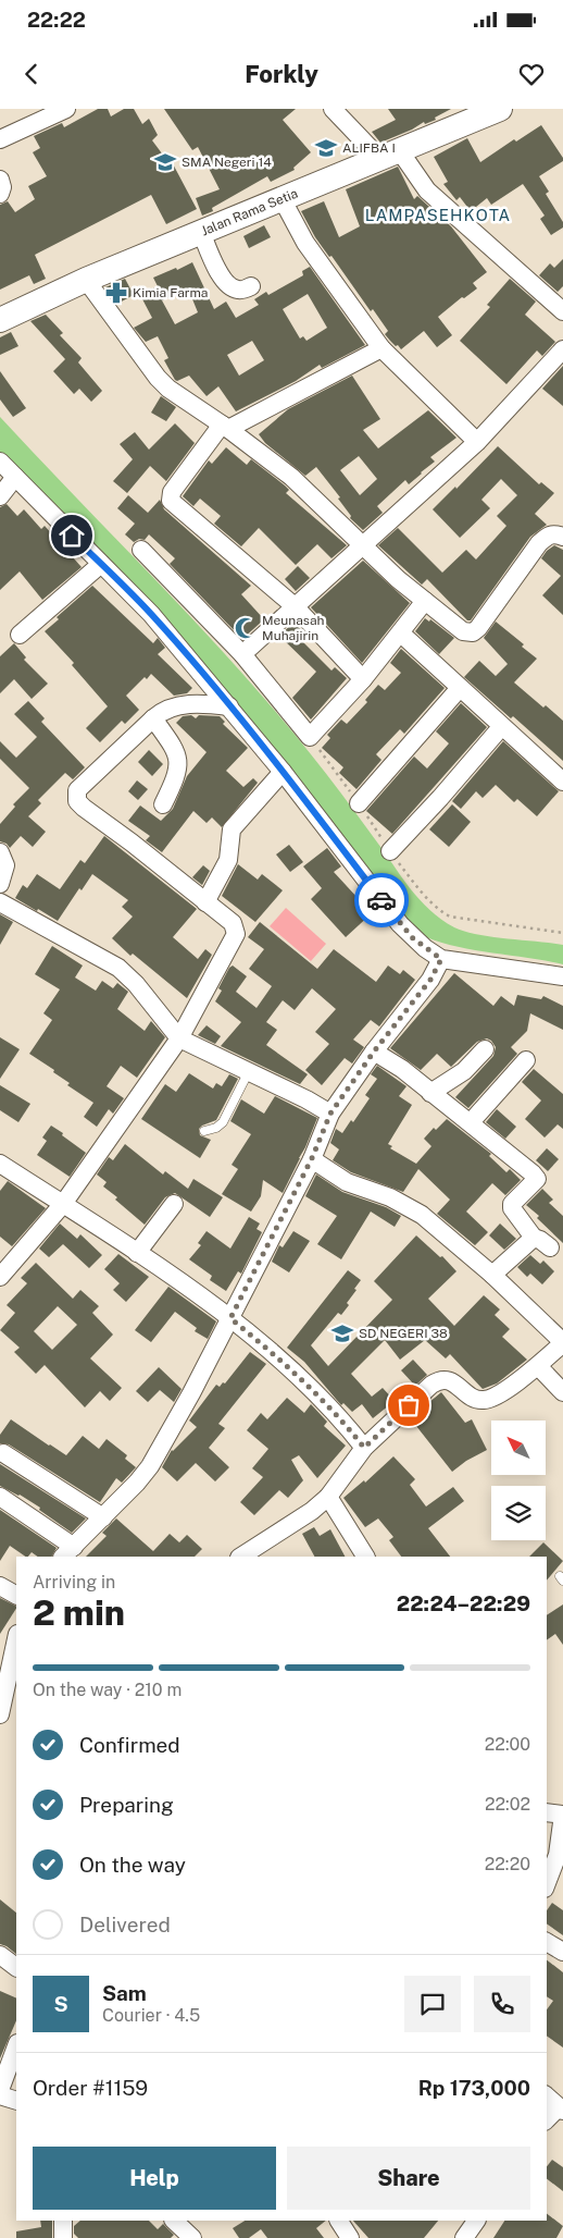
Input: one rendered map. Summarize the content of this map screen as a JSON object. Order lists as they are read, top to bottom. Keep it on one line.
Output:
{"streets":{"street":["Jalan Rama Setia"]},"districts":["LAMPASEHKOTA"],"places":{"school or university":["ALIFBA I","SMA Negeri 14","SD NEGERI 38"],"pharmacy":["Kimia Farma"],"mosque":["Meunasah Muhajirin"]},"north":"top left","page":{"status":"22:22","header":"Forkly","heading":["2 min","Arriving in","22:24–22:29"],"panel":["Sam","Courier · 4.5","Order #1159","Rp 173,000"],"bar":"On the way · 210 m","list":[["Confirmed","22:00"],["Preparing","22:02"],["On the way","22:20"],"Delivered"],"round":"S","buttons":["Help","Share"]}}
